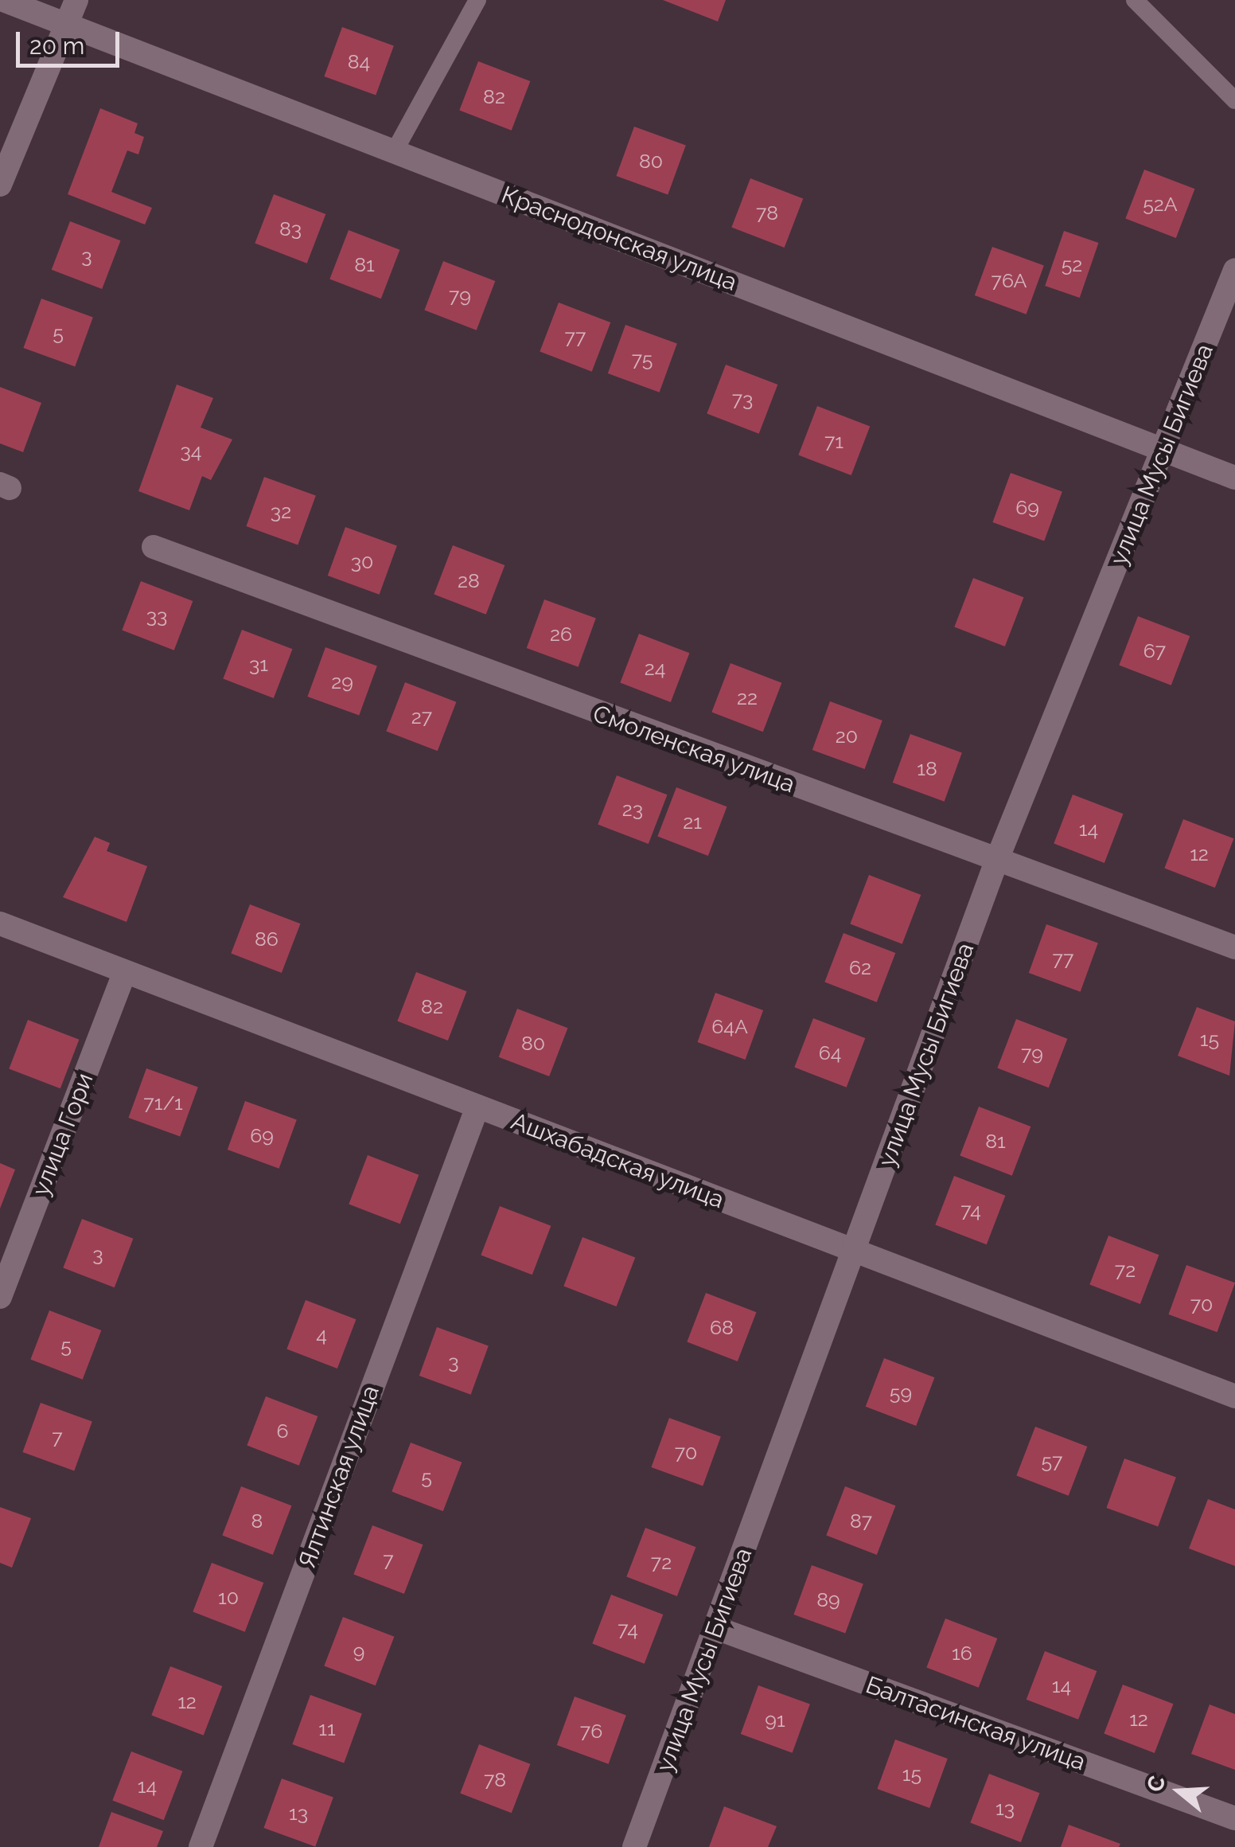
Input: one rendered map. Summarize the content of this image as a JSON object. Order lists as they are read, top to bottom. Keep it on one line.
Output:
{"streets":{"street":["Краснодонская улица","улица Мусы Бигиева","Смоленская улица","улица Гори","Ашхабадская улица","Ялтинская улица","Балтасинская улица"]},"crossings":[["Краснодонская улица","улица Мусы Бигиева"],["улица Мусы Бигиева","Смоленская улица"],["улица Мусы Бигиева","Ашхабадская улица"],["улица Мусы Бигиева","Балтасинская улица"],["улица Гори","Ашхабадская улица"],["Ашхабадская улица","Ялтинская улица"]],"house_numbers":["84","82","80","52А","78","83","3","81","52","76А","79","5","77","75","73","71","34","69","32","30","28","33","26","67","31","24","29","22","27","20","18","23","21","14","12","86","77","62","82","64А","15","80","64","79","71/1","69","81","74","3","72","70","68","4","5","3","59","6","7","70","57","5","8","87","7","72","10","89","74","9","16","14","12","12","91","11","76","15","78","14","13","13"],"scale_bar":"20 m","north":"left"}
